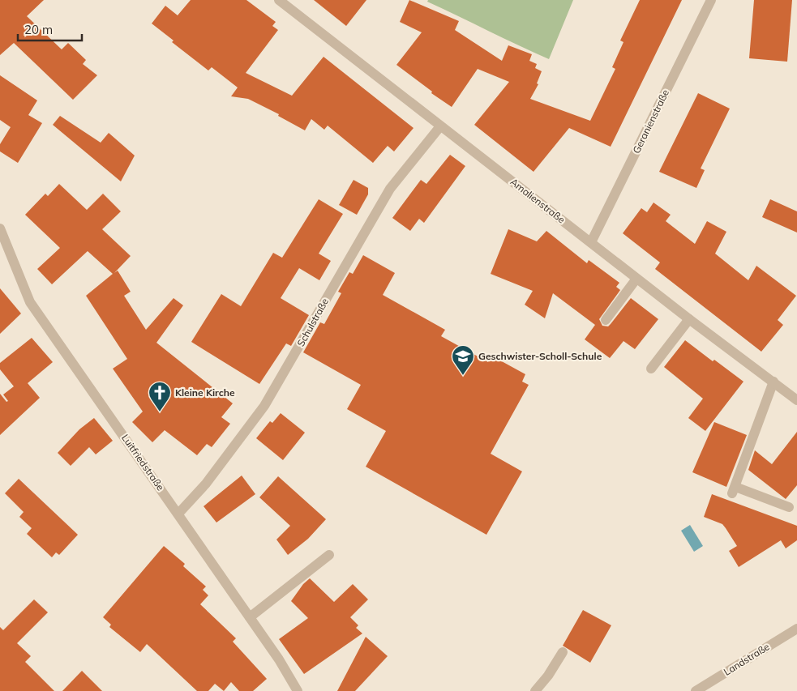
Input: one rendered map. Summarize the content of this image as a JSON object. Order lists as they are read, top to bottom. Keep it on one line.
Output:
{"streets":{"street":["Geranienstraße","Amalienstraße","Schulstraße","Luitfriedstraße","Landstraße"]},"crossings":[["Geranienstraße","Amalienstraße"],["Amalienstraße","Schulstraße"],["Schulstraße","Luitfriedstraße"]],"places":{"school or university":["Geschwister-Scholl-Schule"],"church":["Kleine Kirche"]},"scale_bar":"20 m"}
